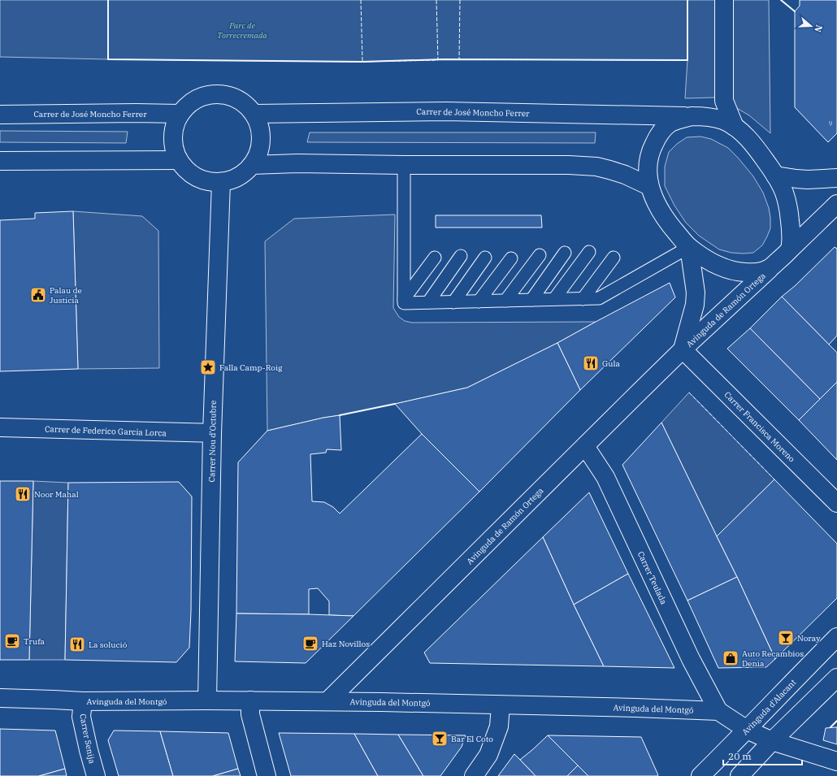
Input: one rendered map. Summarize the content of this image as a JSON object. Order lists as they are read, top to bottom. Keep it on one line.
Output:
{"streets":{"street":["Carrer de José Moncho Ferrer","Avinguda de Ramón Ortega","Carrer Francisca Moreno","Carrer de Federico Garcia Lorca","Carrer Nou d’Octubre","Carrer Teulada","Avinguda del Montgó","Avinguda d'Alacant","Carrer Senija"]},"crossings":[["Carrer de José Moncho Ferrer","Carrer Nou d’Octubre"],["Avinguda de Ramón Ortega","Carrer Francisca Moreno"],["Avinguda de Ramón Ortega","Carrer Teulada"],["Avinguda de Ramón Ortega","Avinguda del Montgó"],["Carrer de Federico Garcia Lorca","Carrer Nou d’Octubre"],["Carrer Nou d’Octubre","Avinguda del Montgó"],["Carrer Teulada","Avinguda del Montgó"],["Avinguda del Montgó","Carrer Senija"]],"parks":["Parc de Torrecremada"],"places":{"public building":["Palau de Justicia"],"restaurant":["Gula","Noor Mahal","La solució"],"place":["Falla Camp-Roig"],"bar":["Noray","Bar El Coto"],"cafe":["Trufa","Haz Novillos"],"shop":["Auto Recambios Denia"]},"house_numbers":["9"],"scale_bar":"20 m","north":"right"}
